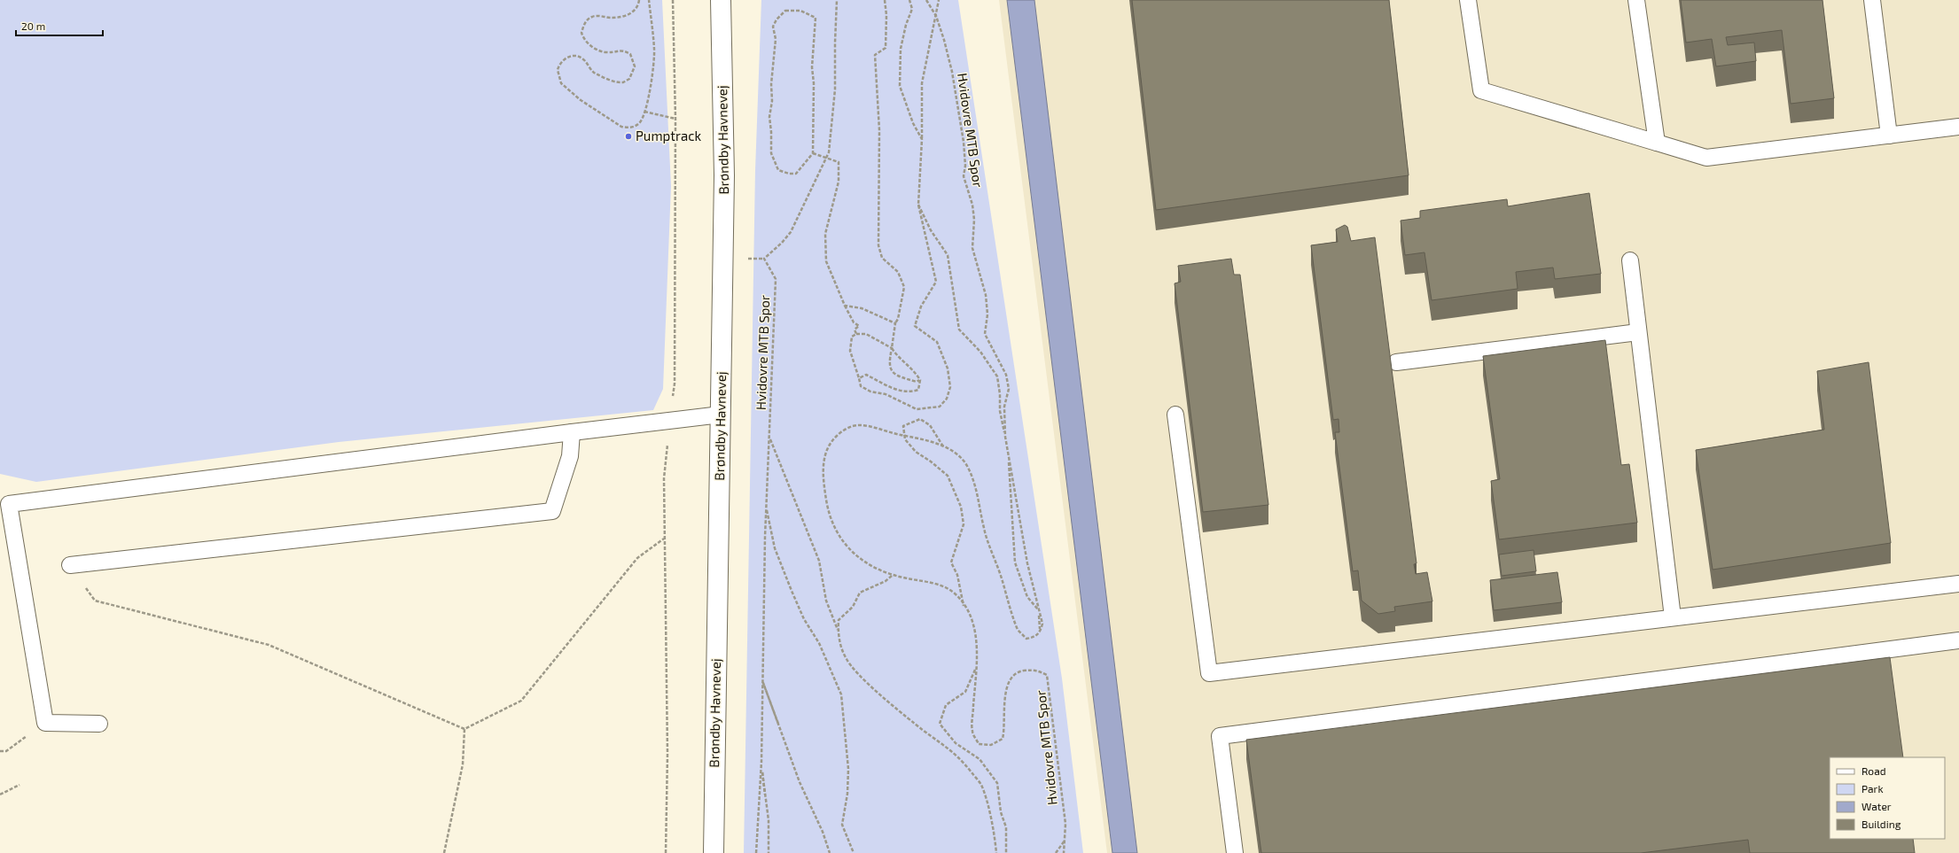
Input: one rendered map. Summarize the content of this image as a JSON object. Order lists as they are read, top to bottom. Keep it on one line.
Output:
{"streets":{"street":["Brøndby Havnevej"],"path":["Hvidovre MTB Spor"]},"places":["Pumptrack"],"legend":["Road","Park","Water","Building"],"scale_bar":"20 m"}
